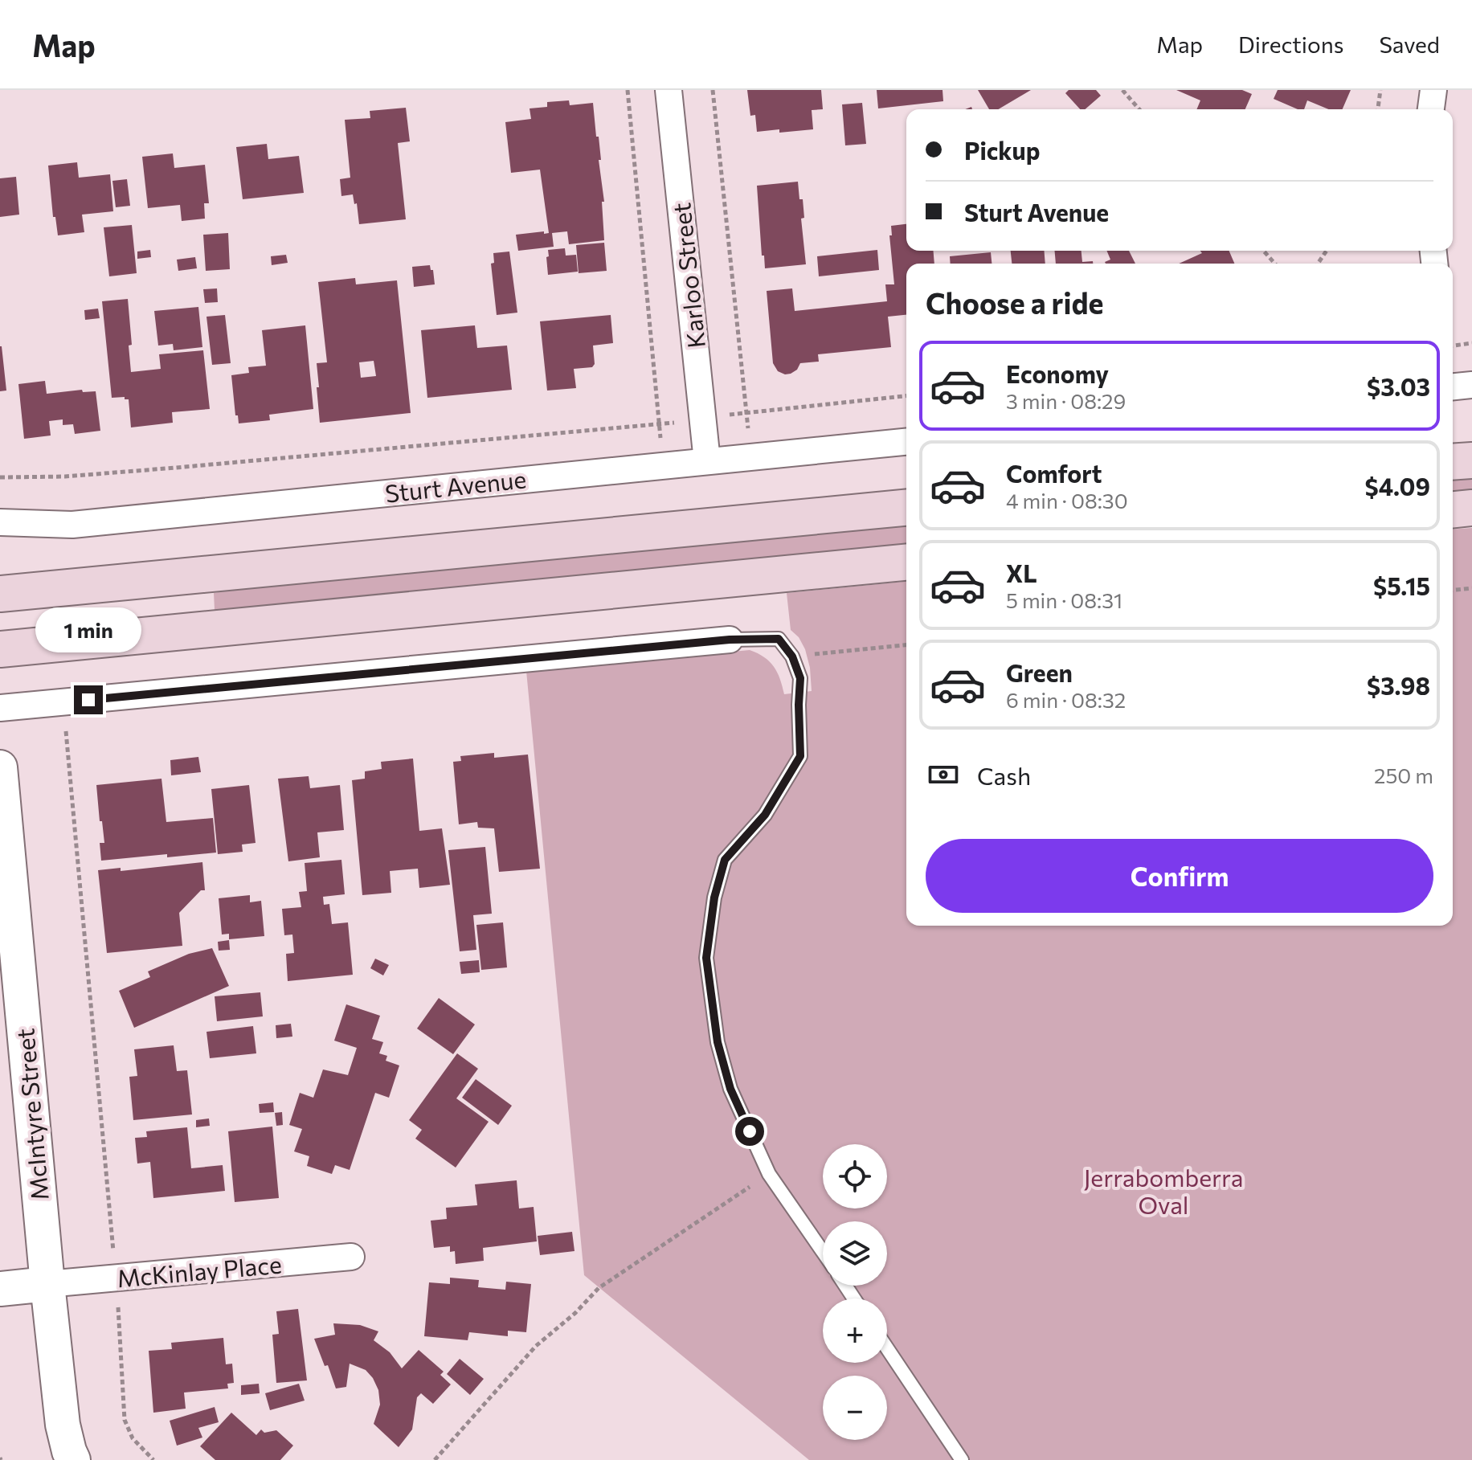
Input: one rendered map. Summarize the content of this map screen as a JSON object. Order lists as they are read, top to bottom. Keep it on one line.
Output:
{"streets":{"street":["Karloo Street","Sturt Avenue","McIntyre Street","McKinlay Place"]},"crossings":[["Karloo Street","Sturt Avenue"],["McIntyre Street","McKinlay Place"]],"parks":["Jerrabomberra Oval"],"page":{"header":"Map","nav":["Map","Directions","Saved"],"banner":["Pickup","Sturt Avenue"],"heading":"Choose a ride","list":[{"name":"Economy","note":"3 min · 08:29","value":"$3.03"},{"name":"Comfort","note":"4 min · 08:30","value":"$4.09"},{"name":"XL","note":"5 min · 08:31","value":"$5.15"},{"name":"Green","note":"6 min · 08:32","value":"$3.98"}],"bubble":"1 min","pay":["Cash","250 m"],"buttons":"Confirm","map_buttons":["+","−"]}}
